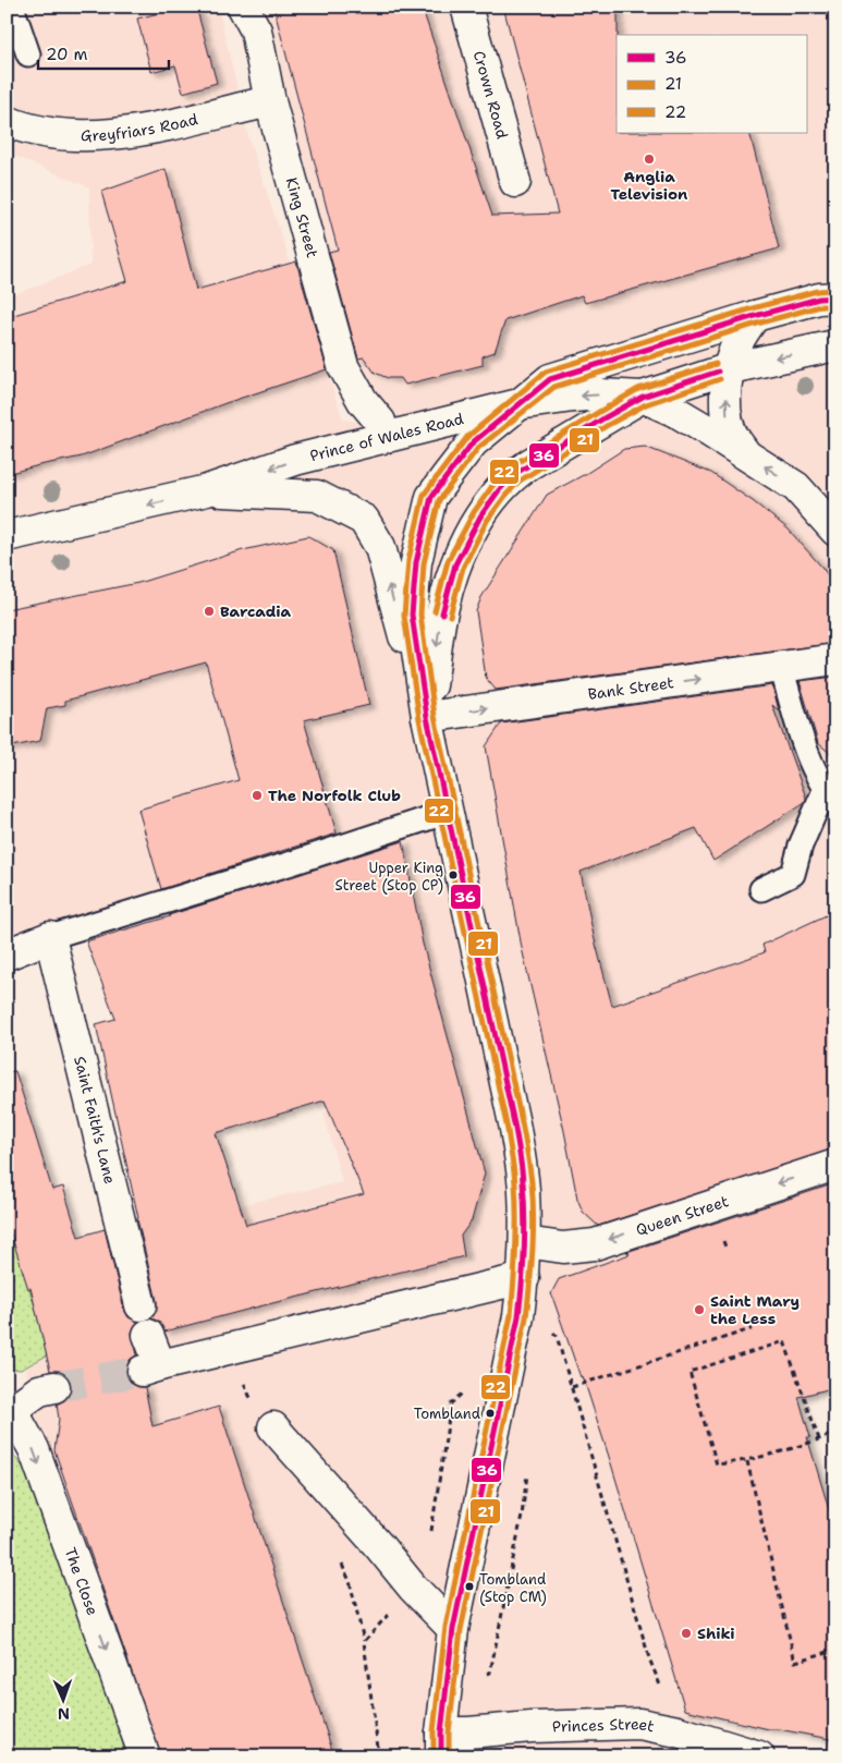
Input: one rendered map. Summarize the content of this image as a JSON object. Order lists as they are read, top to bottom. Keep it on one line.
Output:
{"streets":{"street":["Crown Road","Greyfriars Road","King Street","Prince of Wales Road","Bank Street","Saint Faith's Lane","Queen Street","The Close","Princes Street"]},"crossings":[["Greyfriars Road","King Street"]],"one_way":["Bank Street","Queen Street","The Close"],"places":["Anglia Television","Barcadia","The Norfolk Club","Upper King Street (Stop CP)","Saint Mary the Less","Tombland","Tombland (Stop CM)","Shiki"],"lines":["transit line 22","transit line 36","transit line 21"],"legend":["36","21","22"],"scale_bar":"20 m","north":"bottom"}
